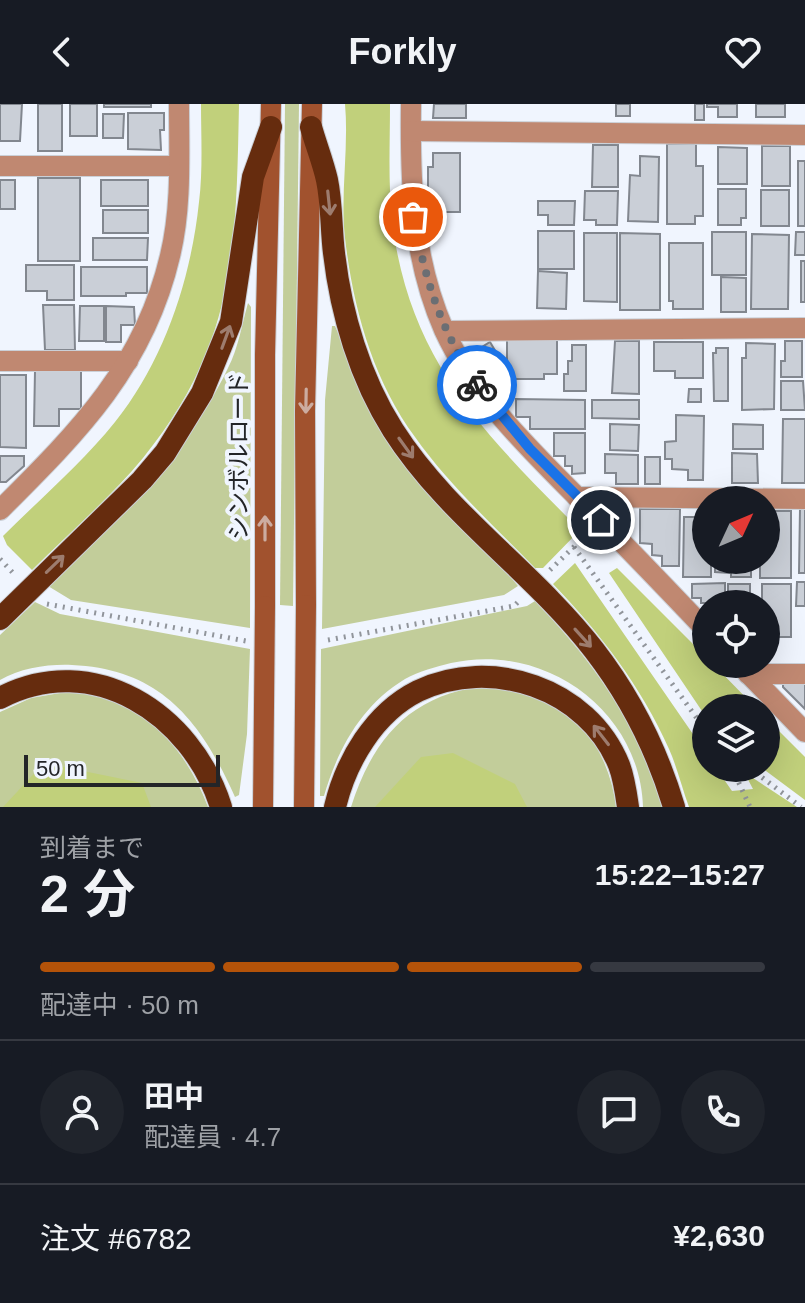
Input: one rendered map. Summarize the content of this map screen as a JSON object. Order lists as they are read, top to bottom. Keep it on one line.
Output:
{"streets":{"main road":["シンボルロード"]},"scale_bar":"50 m","north":"top right","page":{"header":"Forkly","scale":"50 m","heading":["2 分","到着まで","15:22–15:27"],"panel":["田中","配達員 · 4.7","注文 #6782","¥2,630"],"bar":"配達中 · 50 m"}}
